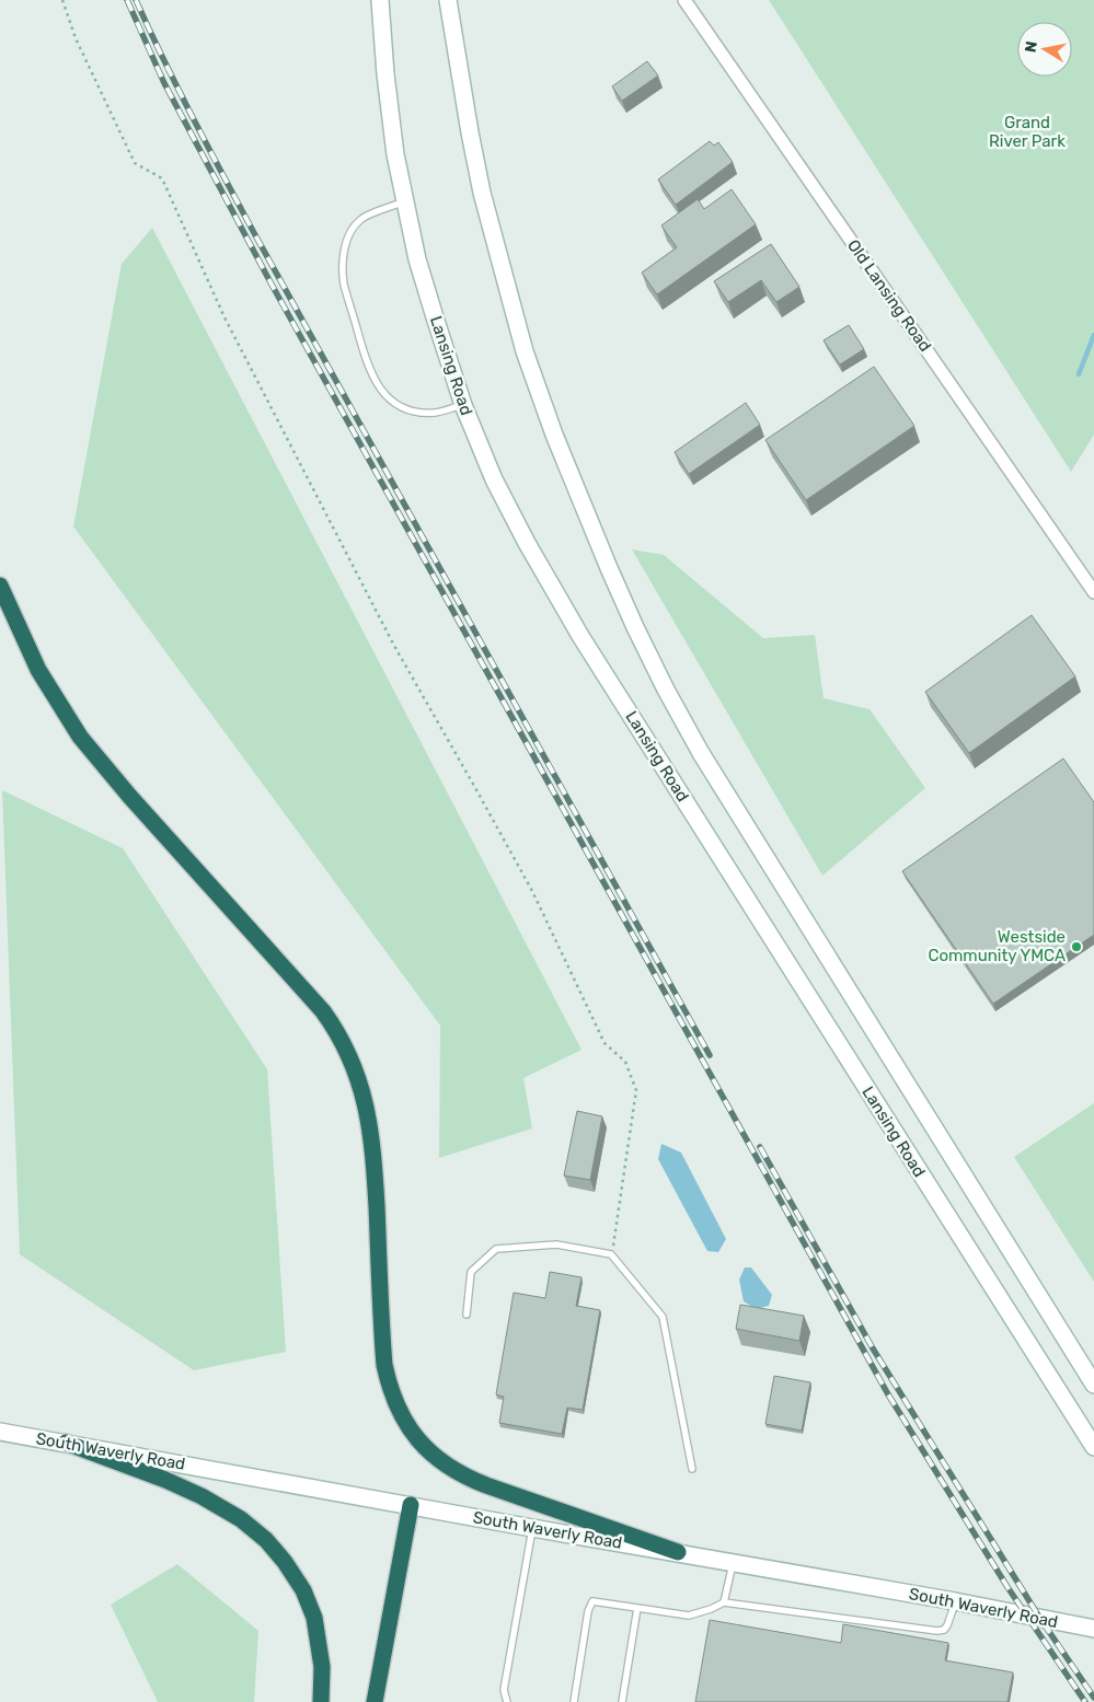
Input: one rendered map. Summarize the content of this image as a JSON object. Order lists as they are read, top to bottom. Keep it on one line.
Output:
{"streets":{"main road":["Lansing Road","South Waverly Road"],"street":["Old Lansing Road"]},"parks":["Grand River Park"],"places":["Westside Community YMCA"],"north":"left"}
